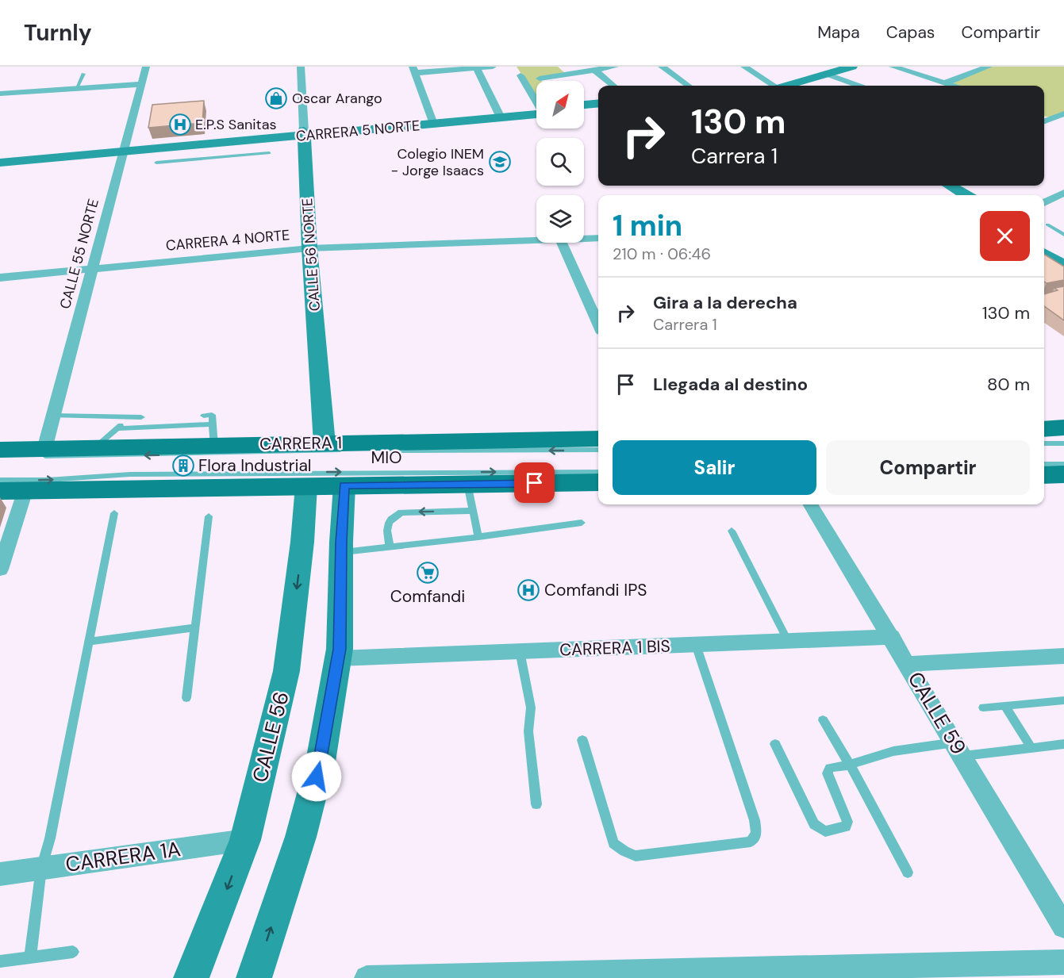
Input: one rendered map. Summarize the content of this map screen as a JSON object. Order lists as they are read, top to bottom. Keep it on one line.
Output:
{"streets":{"main road":["CARRERA 1"],"street":["CARRERA 5 NORTE","CARRERA 4 NORTE","CALLE 55 NORTE","CALLE 56 NORTE","CARRERA 1 BIS","CALLE 59","CALLE 56","CARRERA 1A"],"lane":["MIO"]},"crossings":[["CARRERA 5 NORTE","CALLE 55 NORTE"],["CARRERA 5 NORTE","CALLE 56 NORTE"],["CARRERA 4 NORTE","CALLE 55 NORTE"],["CARRERA 4 NORTE","CALLE 56 NORTE"],["CALLE 55 NORTE","CARRERA 1"],["CALLE 56 NORTE","CARRERA 1"],["CARRERA 1 BIS","CALLE 59"],["CALLE 56","CARRERA 1A"]],"places":{"shop":["Oscar Arango"],"hospital":["E.P.S Sanitas","Comfandi IPS"],"school or university":["Colegio INEM - Jorge Isaacs"],"building":["Flora Industrial"],"supermarket":["Comfandi"]},"north":"top right","page":{"header":"Turnly","nav":["Mapa","Capas","Compartir"],"turn":["130 m","Carrera 1"],"heading":["1 min","210 m · 06:46"],"list":[{"name":"Gira a la derecha","note":"Carrera 1","value":"130 m"},{"name":"Llegada al destino","value":"80 m"}],"buttons":["Salir","Compartir"]}}
